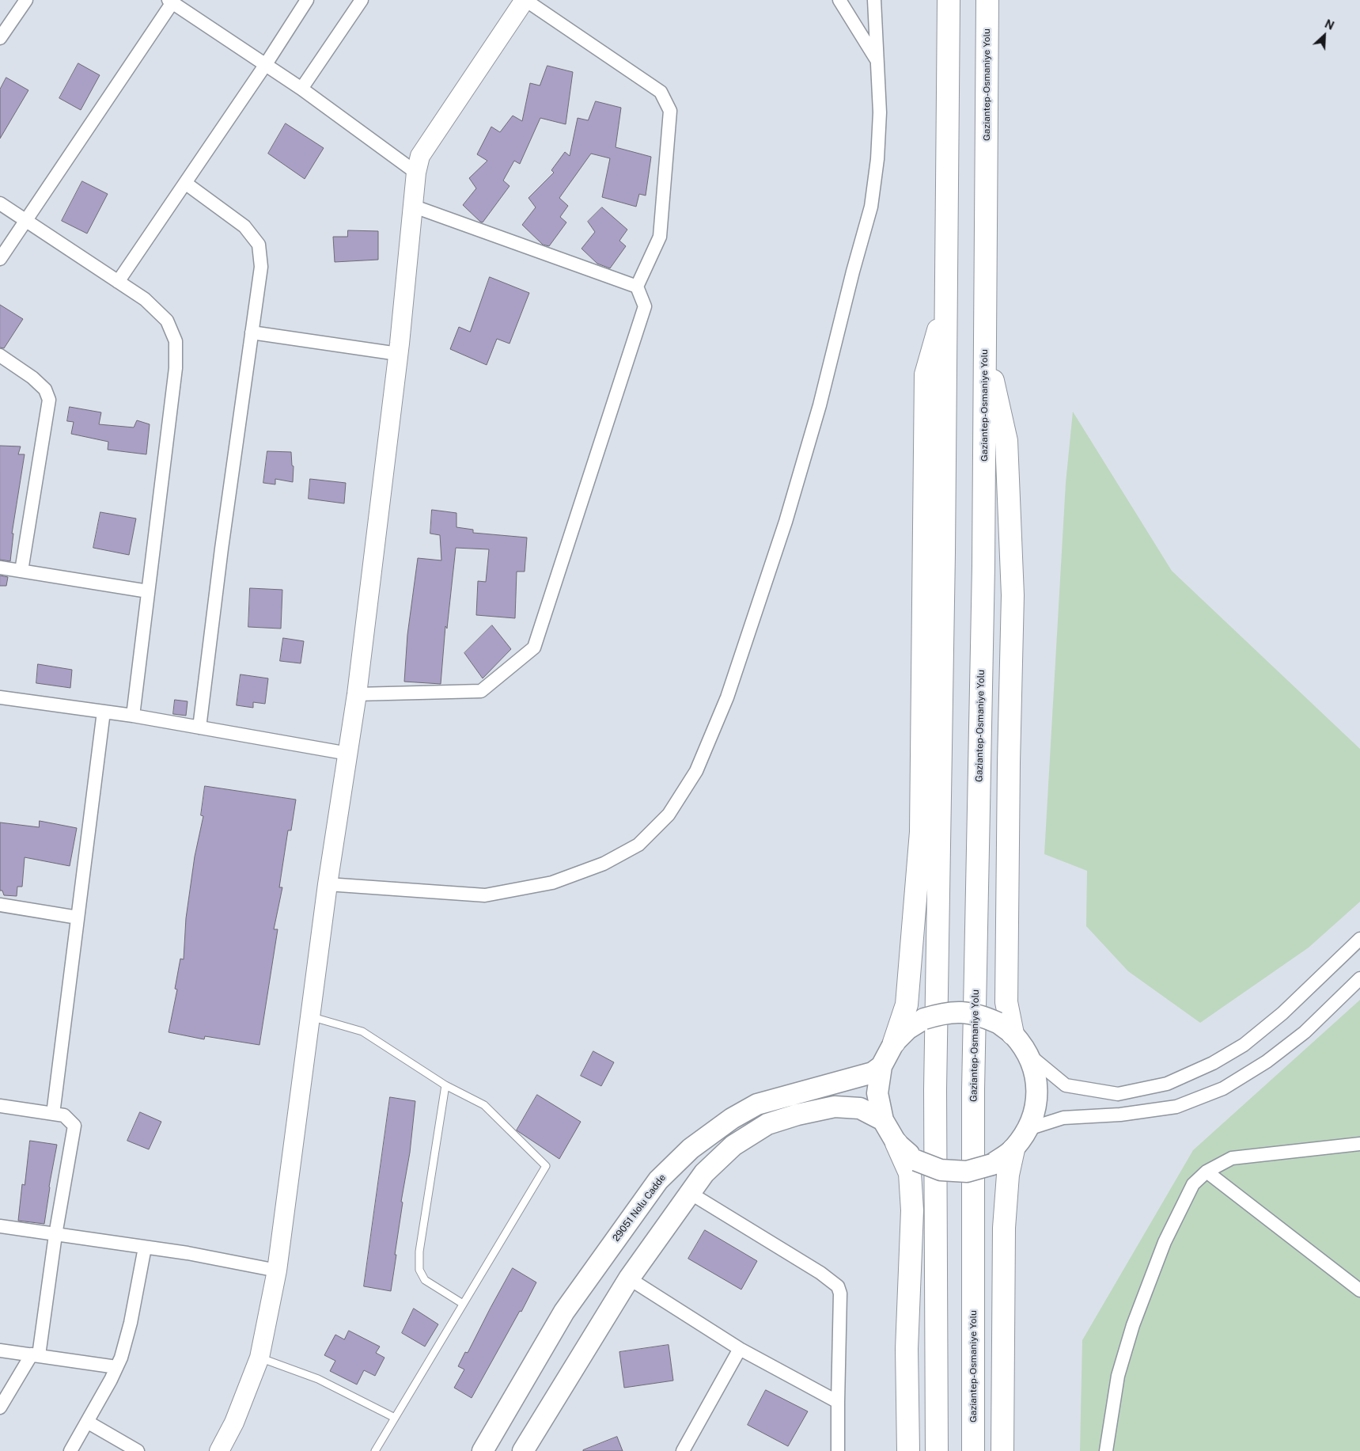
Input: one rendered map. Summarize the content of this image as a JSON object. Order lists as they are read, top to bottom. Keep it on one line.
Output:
{"streets":{"highway":["Gaziantep-Osmaniye Yolu"],"main road":["29051 Nolu Cadde"]},"north":"top right"}
